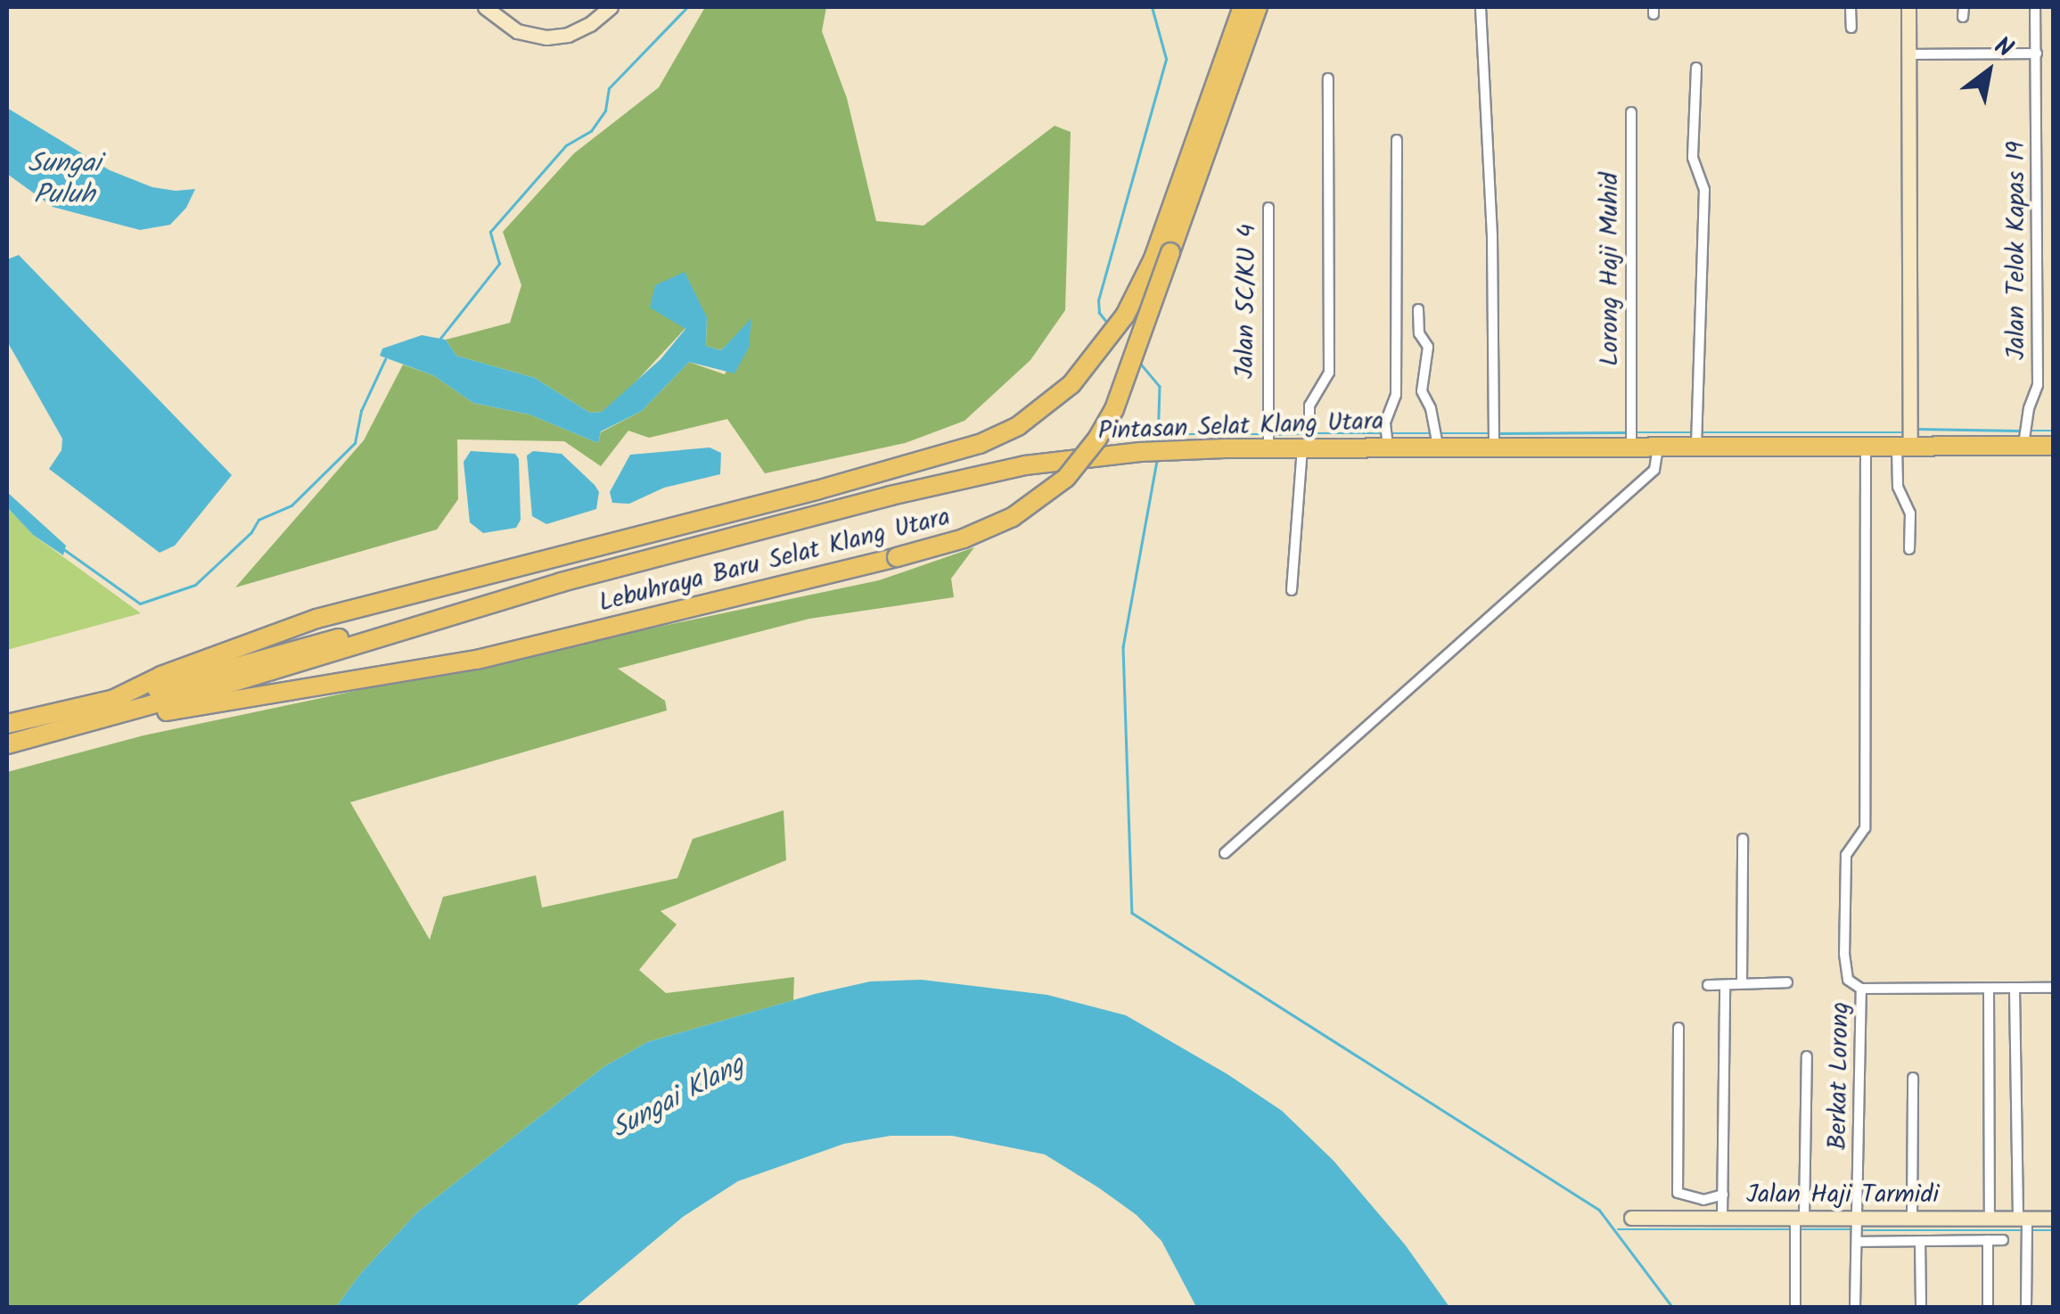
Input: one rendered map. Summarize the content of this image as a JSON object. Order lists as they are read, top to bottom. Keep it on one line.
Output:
{"streets":{"highway":["Pintasan Selat Klang Utara","Lebuhraya Baru Selat Klang Utara"],"street":["Jalan Telok Kapas 19","Lorong Haji Muhid","Jalan 5C/KU 4","Berkat Lorong","Jalan Haji Tarmidi"]},"crossings":[["Jalan Telok Kapas 19","Pintasan Selat Klang Utara"],["Lorong Haji Muhid","Pintasan Selat Klang Utara"],["Jalan 5C/KU 4","Pintasan Selat Klang Utara"],["Pintasan Selat Klang Utara","Lebuhraya Baru Selat Klang Utara"],["Berkat Lorong","Jalan Haji Tarmidi"]],"water":["Sungai Puluh","Sungai Klang"],"north":"top right"}
